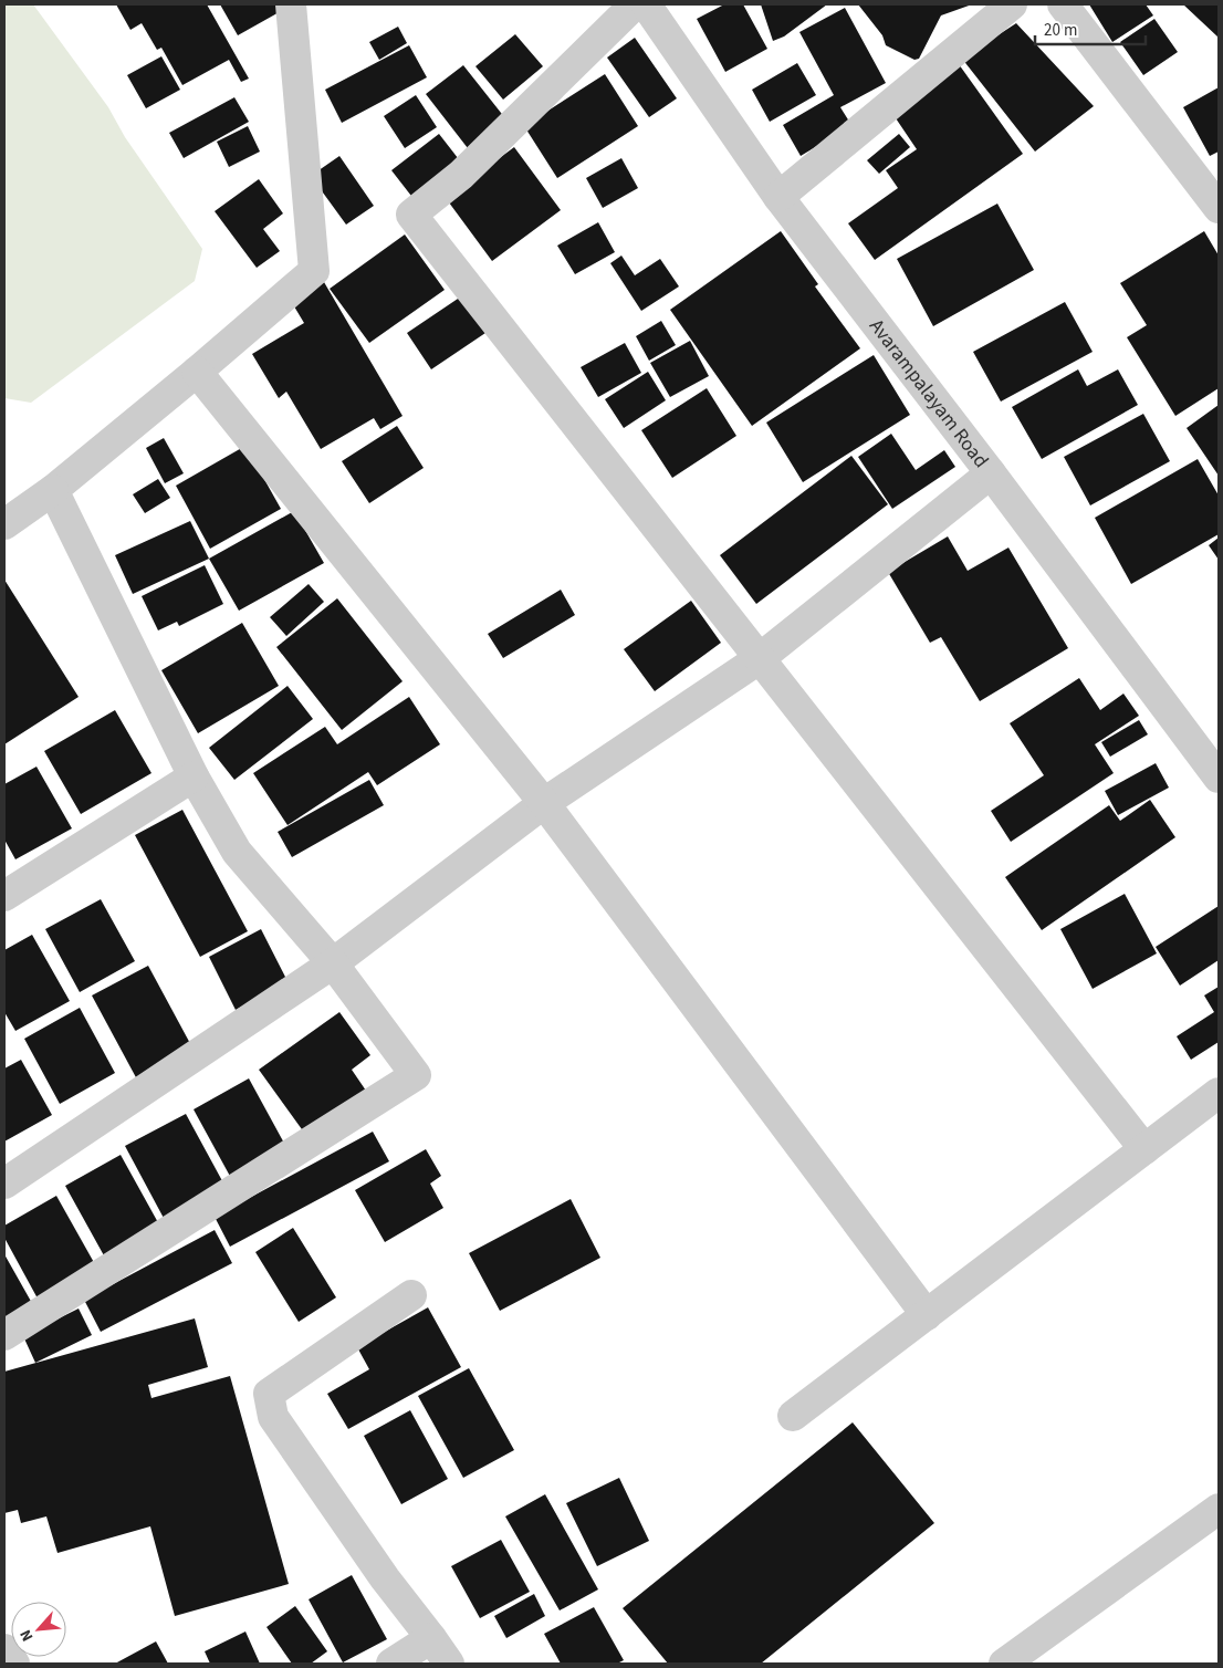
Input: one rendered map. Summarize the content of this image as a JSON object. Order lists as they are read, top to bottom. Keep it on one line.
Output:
{"streets":{"street":["Avarampalayam Road"]},"scale_bar":"20 m","north":"bottom left"}
